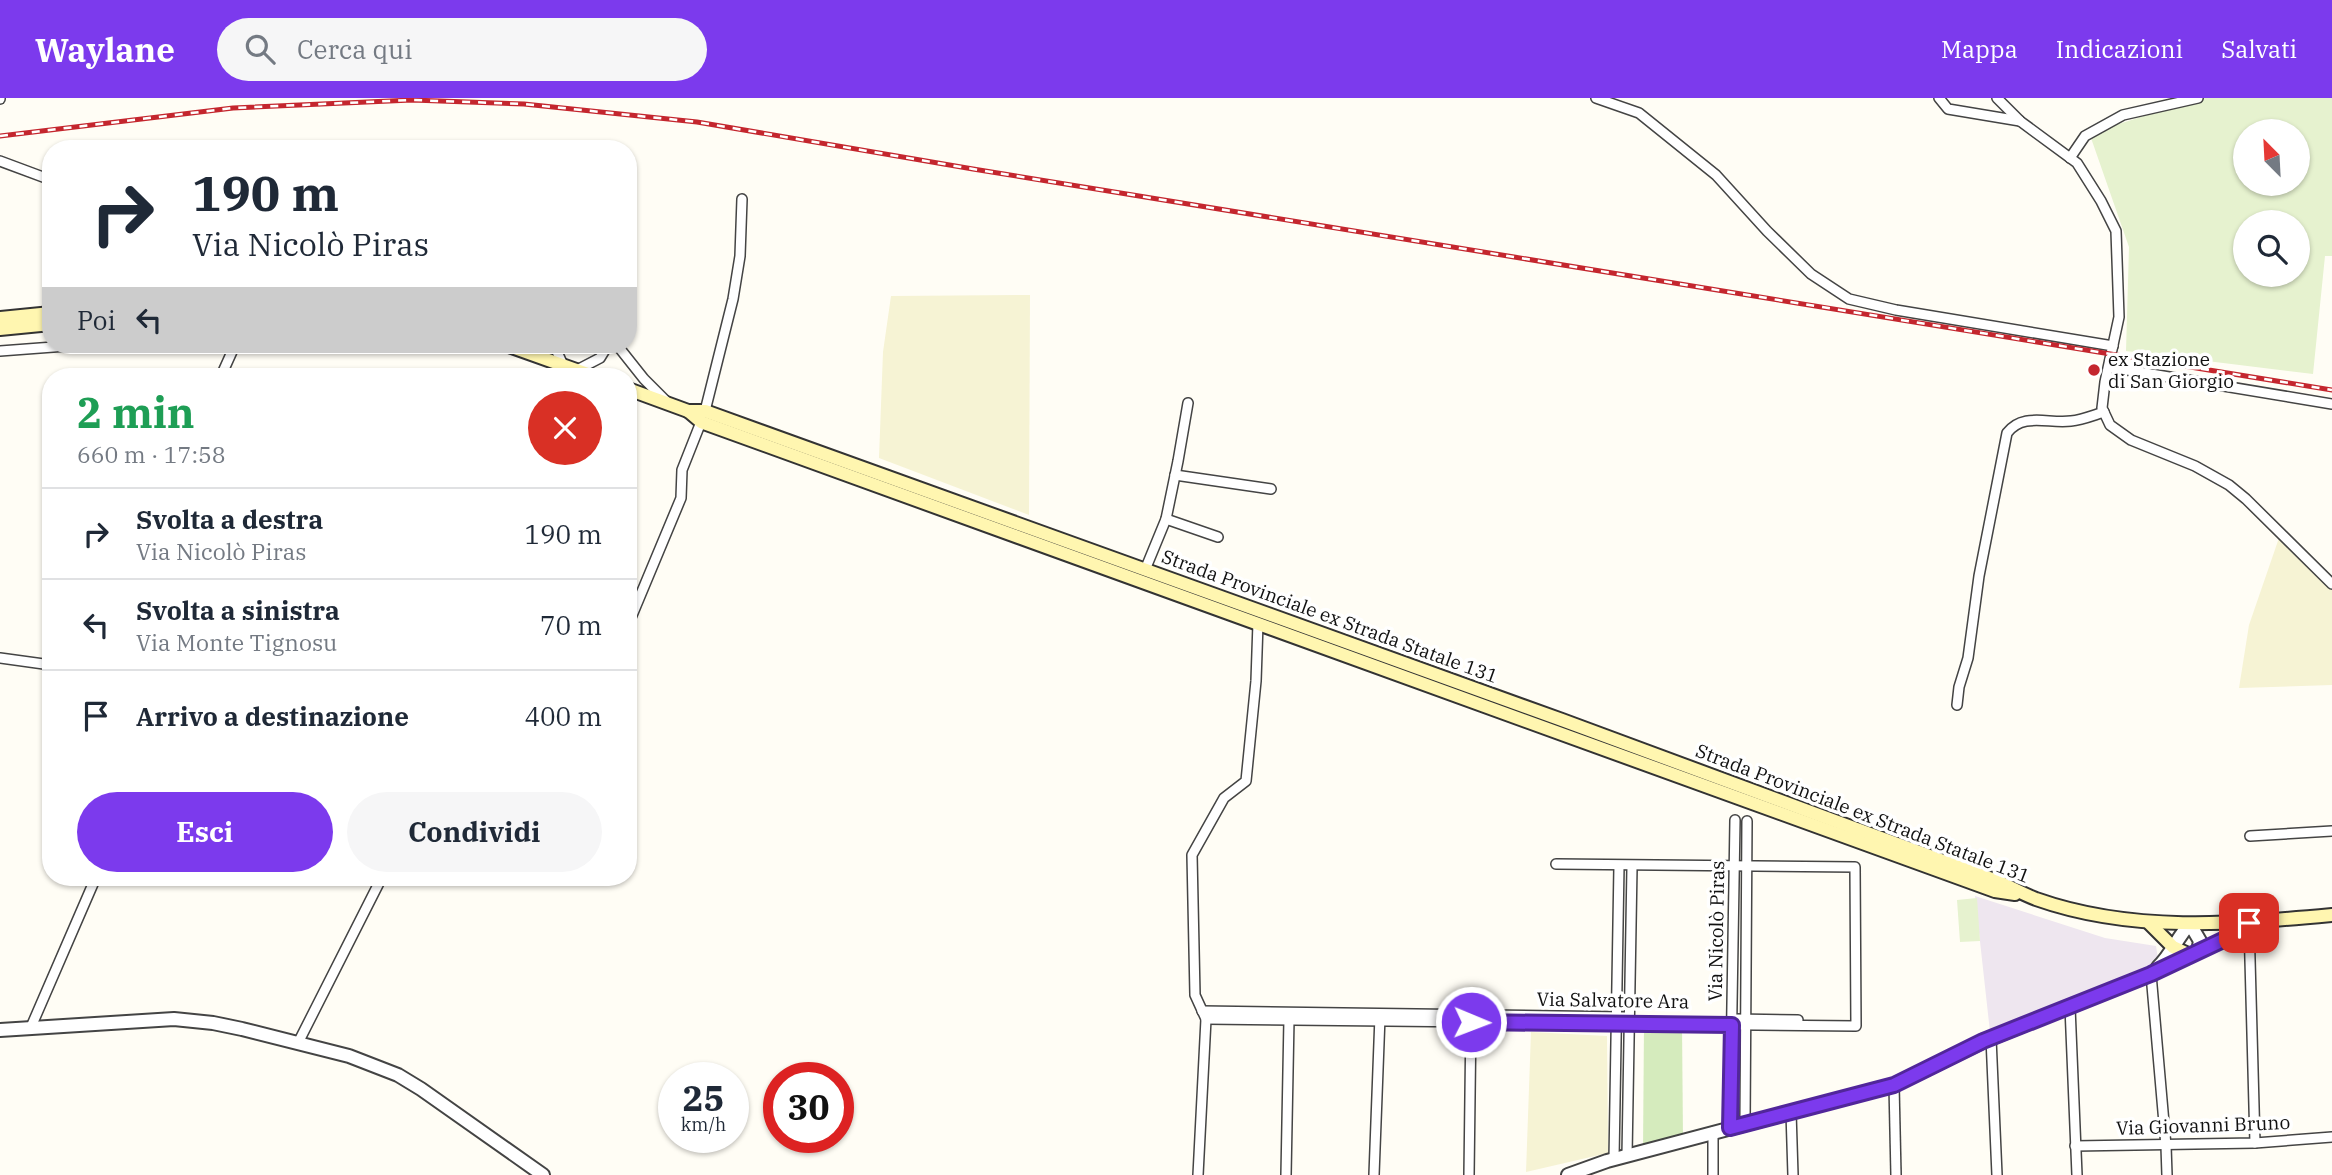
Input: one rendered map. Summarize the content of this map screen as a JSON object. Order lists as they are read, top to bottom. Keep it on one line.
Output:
{"streets":{"main road":["Strada Provinciale ex Strada Statale 131"],"street":["Via Nicolò Piras","Via Salvatore Ara","Via Giovanni Bruno"]},"crossings":[["Via Nicolò Piras","Via Salvatore Ara"]],"places":["ex Stazione di San Giorgio"],"north":"top left","page":{"header":"Waylane","search":"Cerca qui","nav":["Mappa","Indicazioni","Salvati"],"turn":["190 m","Via Nicolò Piras"],"then":"Poi","heading":["2 min","660 m · 17:58"],"list":[{"name":"Svolta a destra","note":"Via Nicolò Piras","value":"190 m"},{"name":"Svolta a sinistra","note":"Via Monte Tignosu","value":"70 m"},{"name":"Arrivo a destinazione","value":"400 m"}],"buttons":["Esci","Condividi"],"speed":"25 km/h","limit":"30"}}
